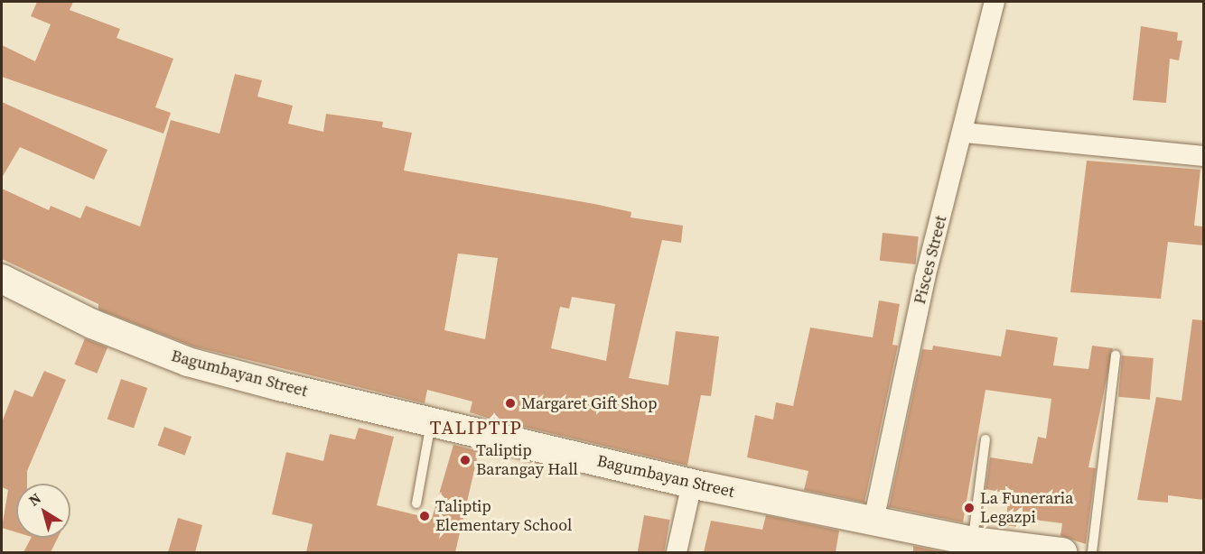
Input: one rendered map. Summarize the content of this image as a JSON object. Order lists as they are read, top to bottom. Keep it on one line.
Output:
{"streets":{"main road":["Bagumbayan Street"],"street":["Pisces Street"]},"crossings":[["Pisces Street","Bagumbayan Street"]],"districts":["TALIPTIP"],"places":["Margaret Gift Shop","Taliptip Barangay Hall","La Funeraria Legazpi","Taliptip Elementary School"],"north":"top left"}
